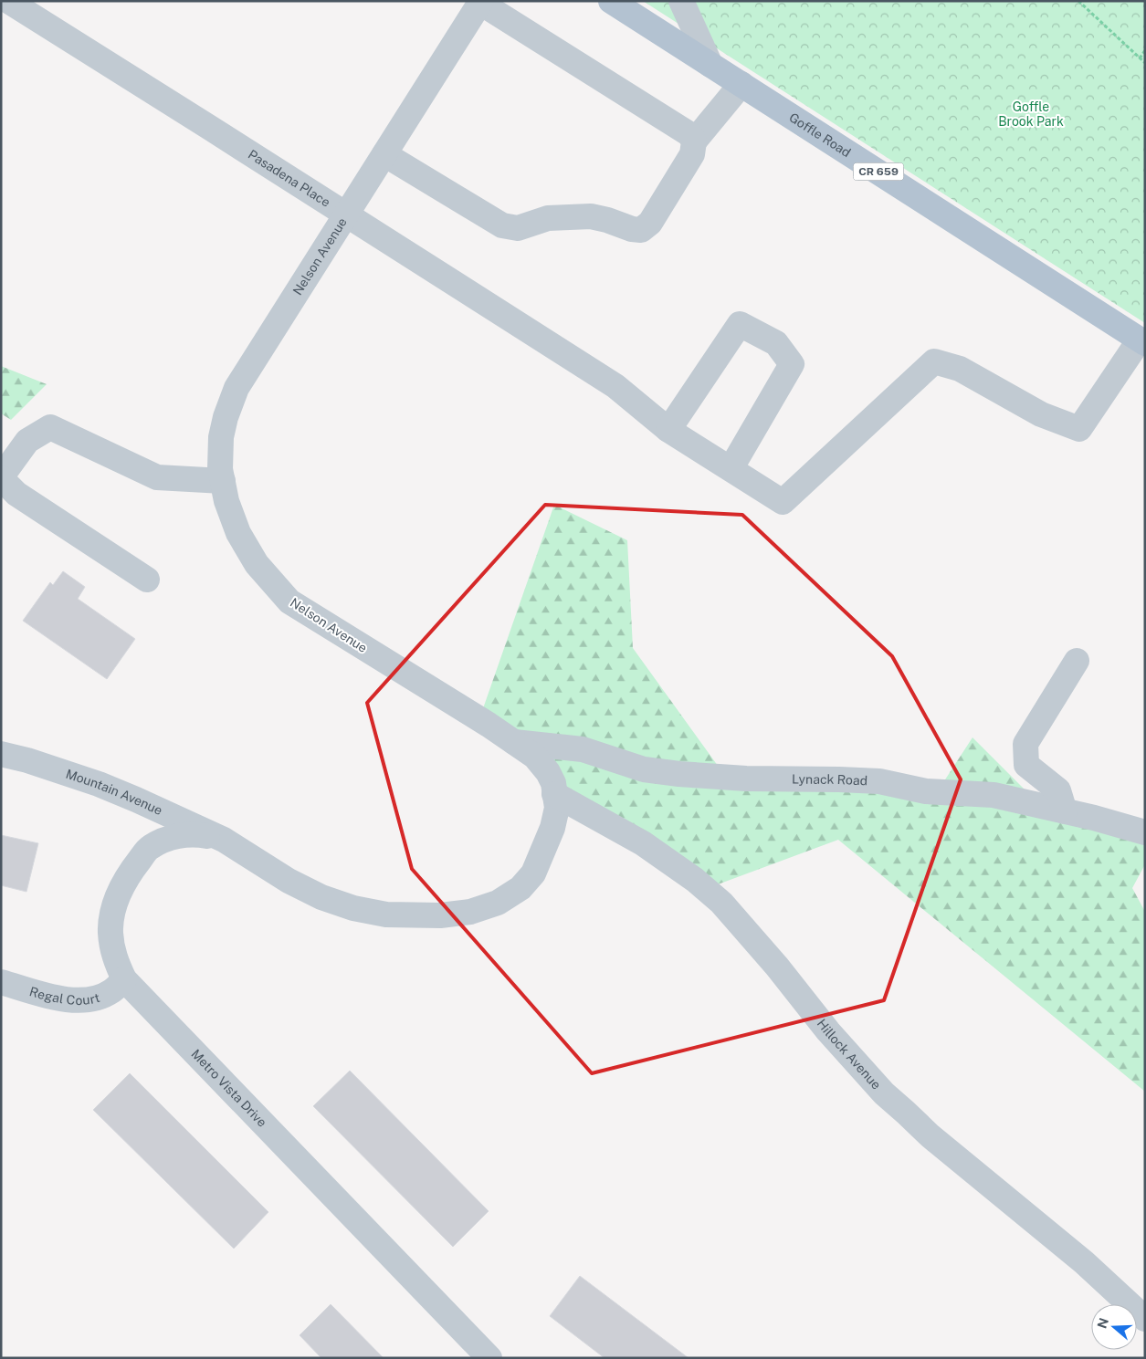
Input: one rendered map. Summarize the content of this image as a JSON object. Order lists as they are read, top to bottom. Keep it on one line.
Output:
{"streets":{"main road":["Goffle Road","CR 659"],"street":["Pasadena Place","Nelson Avenue","Lynack Road","Mountain Avenue","Regal Court","Hillock Avenue","Metro Vista Drive"]},"crossings":[["Goffle Road","Pasadena Place"],["Pasadena Place","Nelson Avenue"],["Nelson Avenue","Lynack Road"],["Nelson Avenue","Mountain Avenue"],["Nelson Avenue","Hillock Avenue"],["Nelson Avenue","Metro Vista Drive"],["Mountain Avenue","Metro Vista Drive"],["Regal Court","Metro Vista Drive"]],"parks":["Goffle Brook Park"],"north":"left"}
